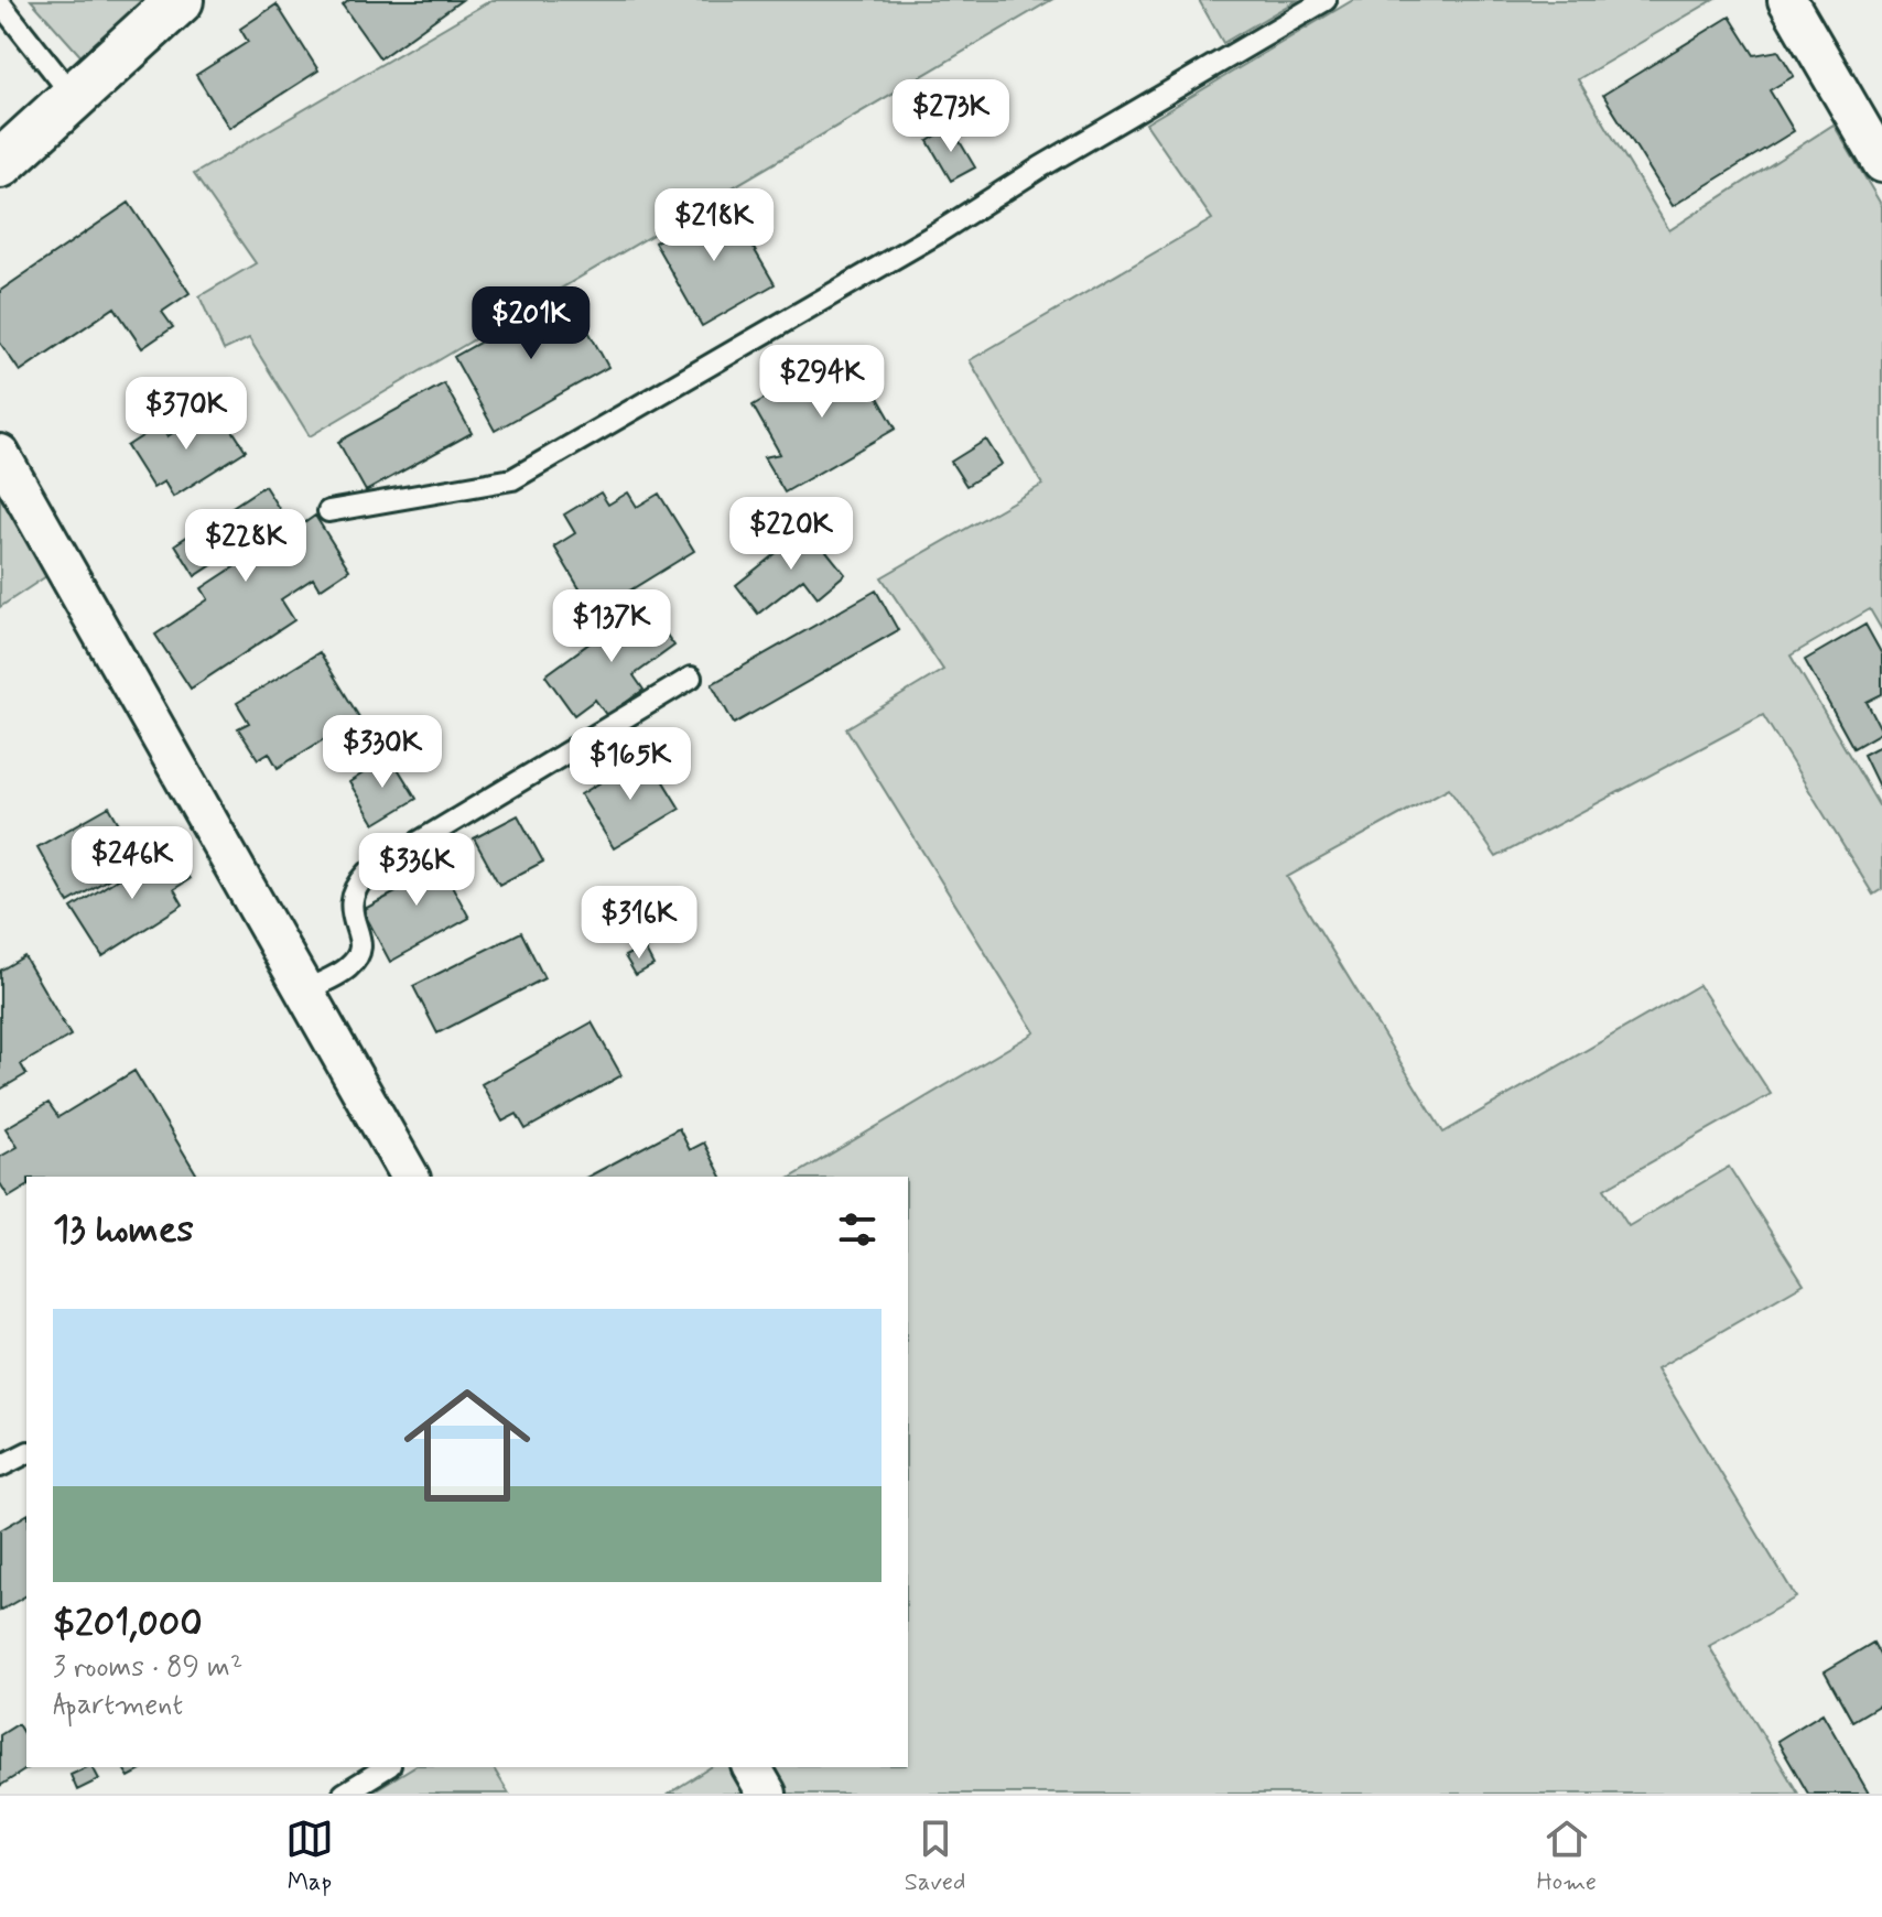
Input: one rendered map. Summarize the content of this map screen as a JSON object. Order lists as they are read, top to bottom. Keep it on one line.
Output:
{"page":{"price":["$273K","$218K","$201K","$294K","$370K","$220K","$228K","$137K","$330K","$165K","$246K","$336K","$316K"],"heading":"13 homes","list":[{"name":"$201,000","note":"3 rooms · 89 m² · Apartment"}],"tabs":["Map","Saved","Home"]}}
